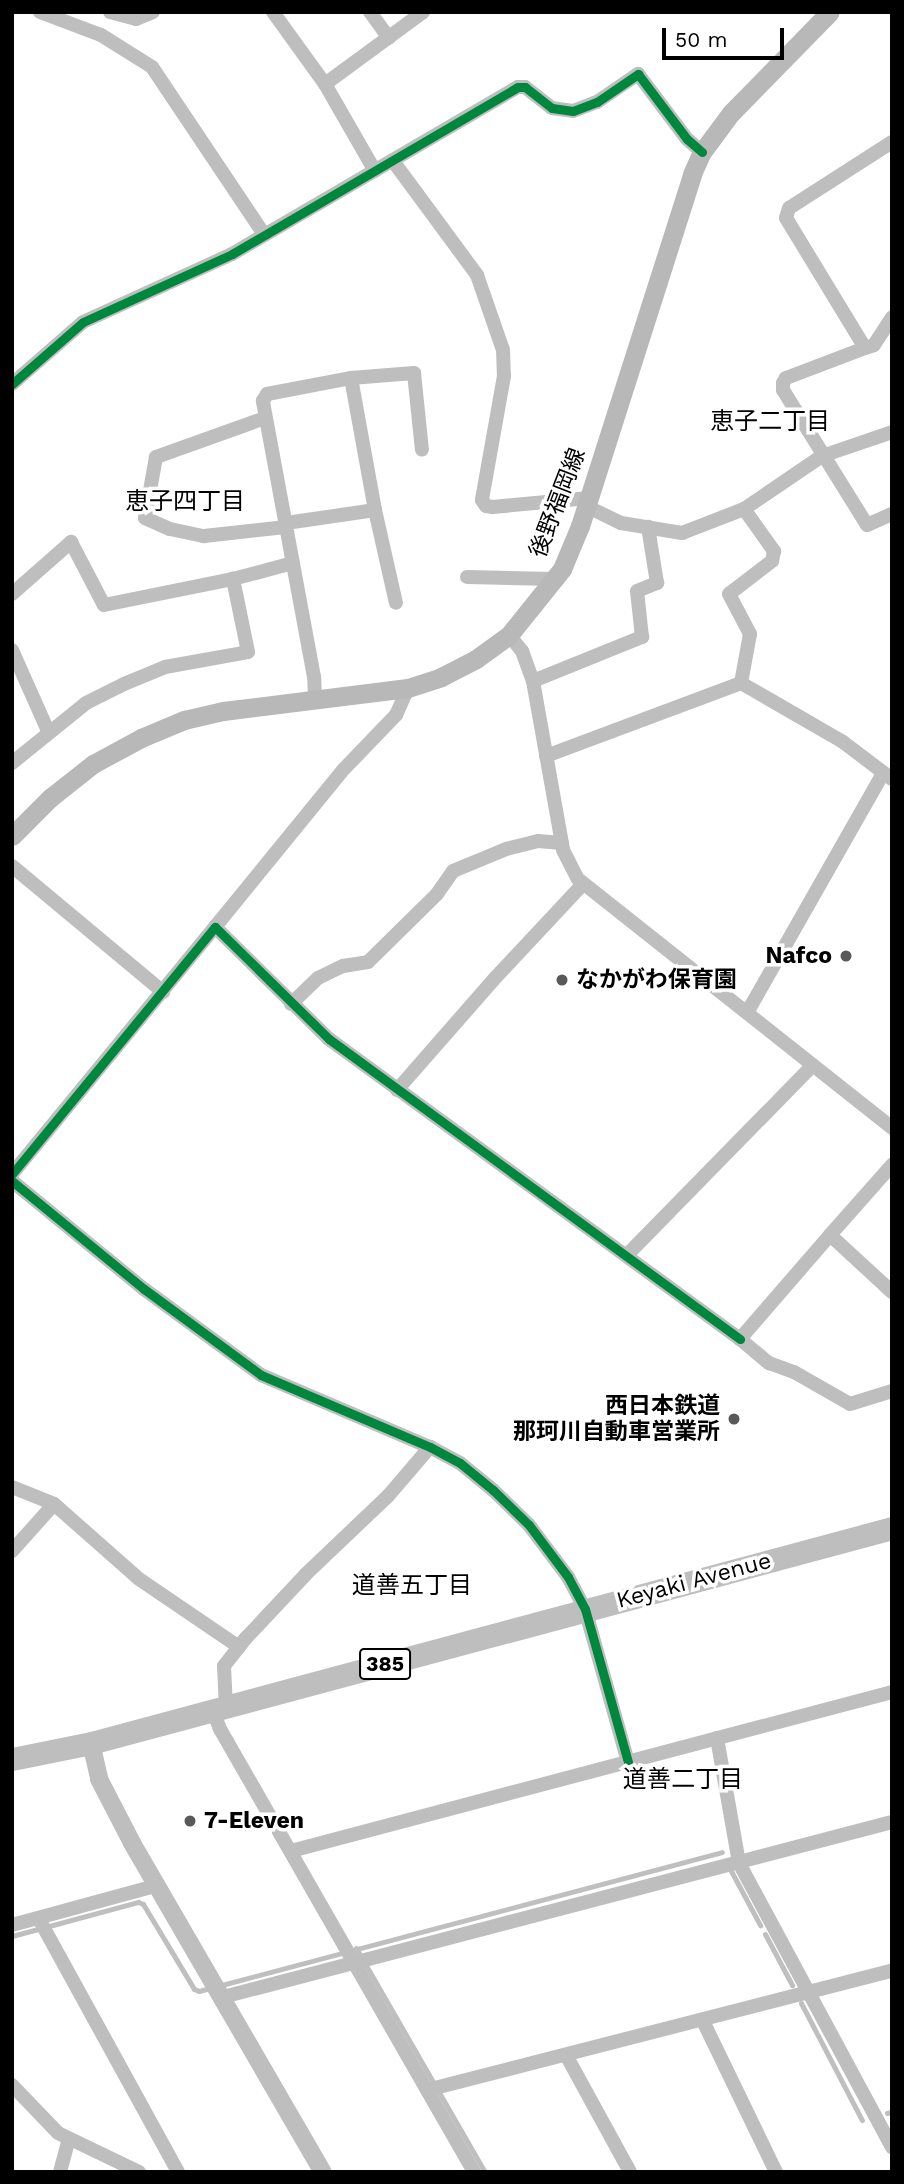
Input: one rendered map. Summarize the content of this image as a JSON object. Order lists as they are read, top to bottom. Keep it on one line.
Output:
{"streets":{"highway":["Keyaki Avenue","385"],"main road":["後野福岡線"]},"crossings":[["Keyaki Avenue","385"]],"districts":["恵子二丁目","恵子四丁目","道善五丁目","道善二丁目"],"places":["Nafco","なかがわ保育園","西日本鉄道 那珂川自動車営業所","7-Eleven"],"scale_bar":"50 m"}
